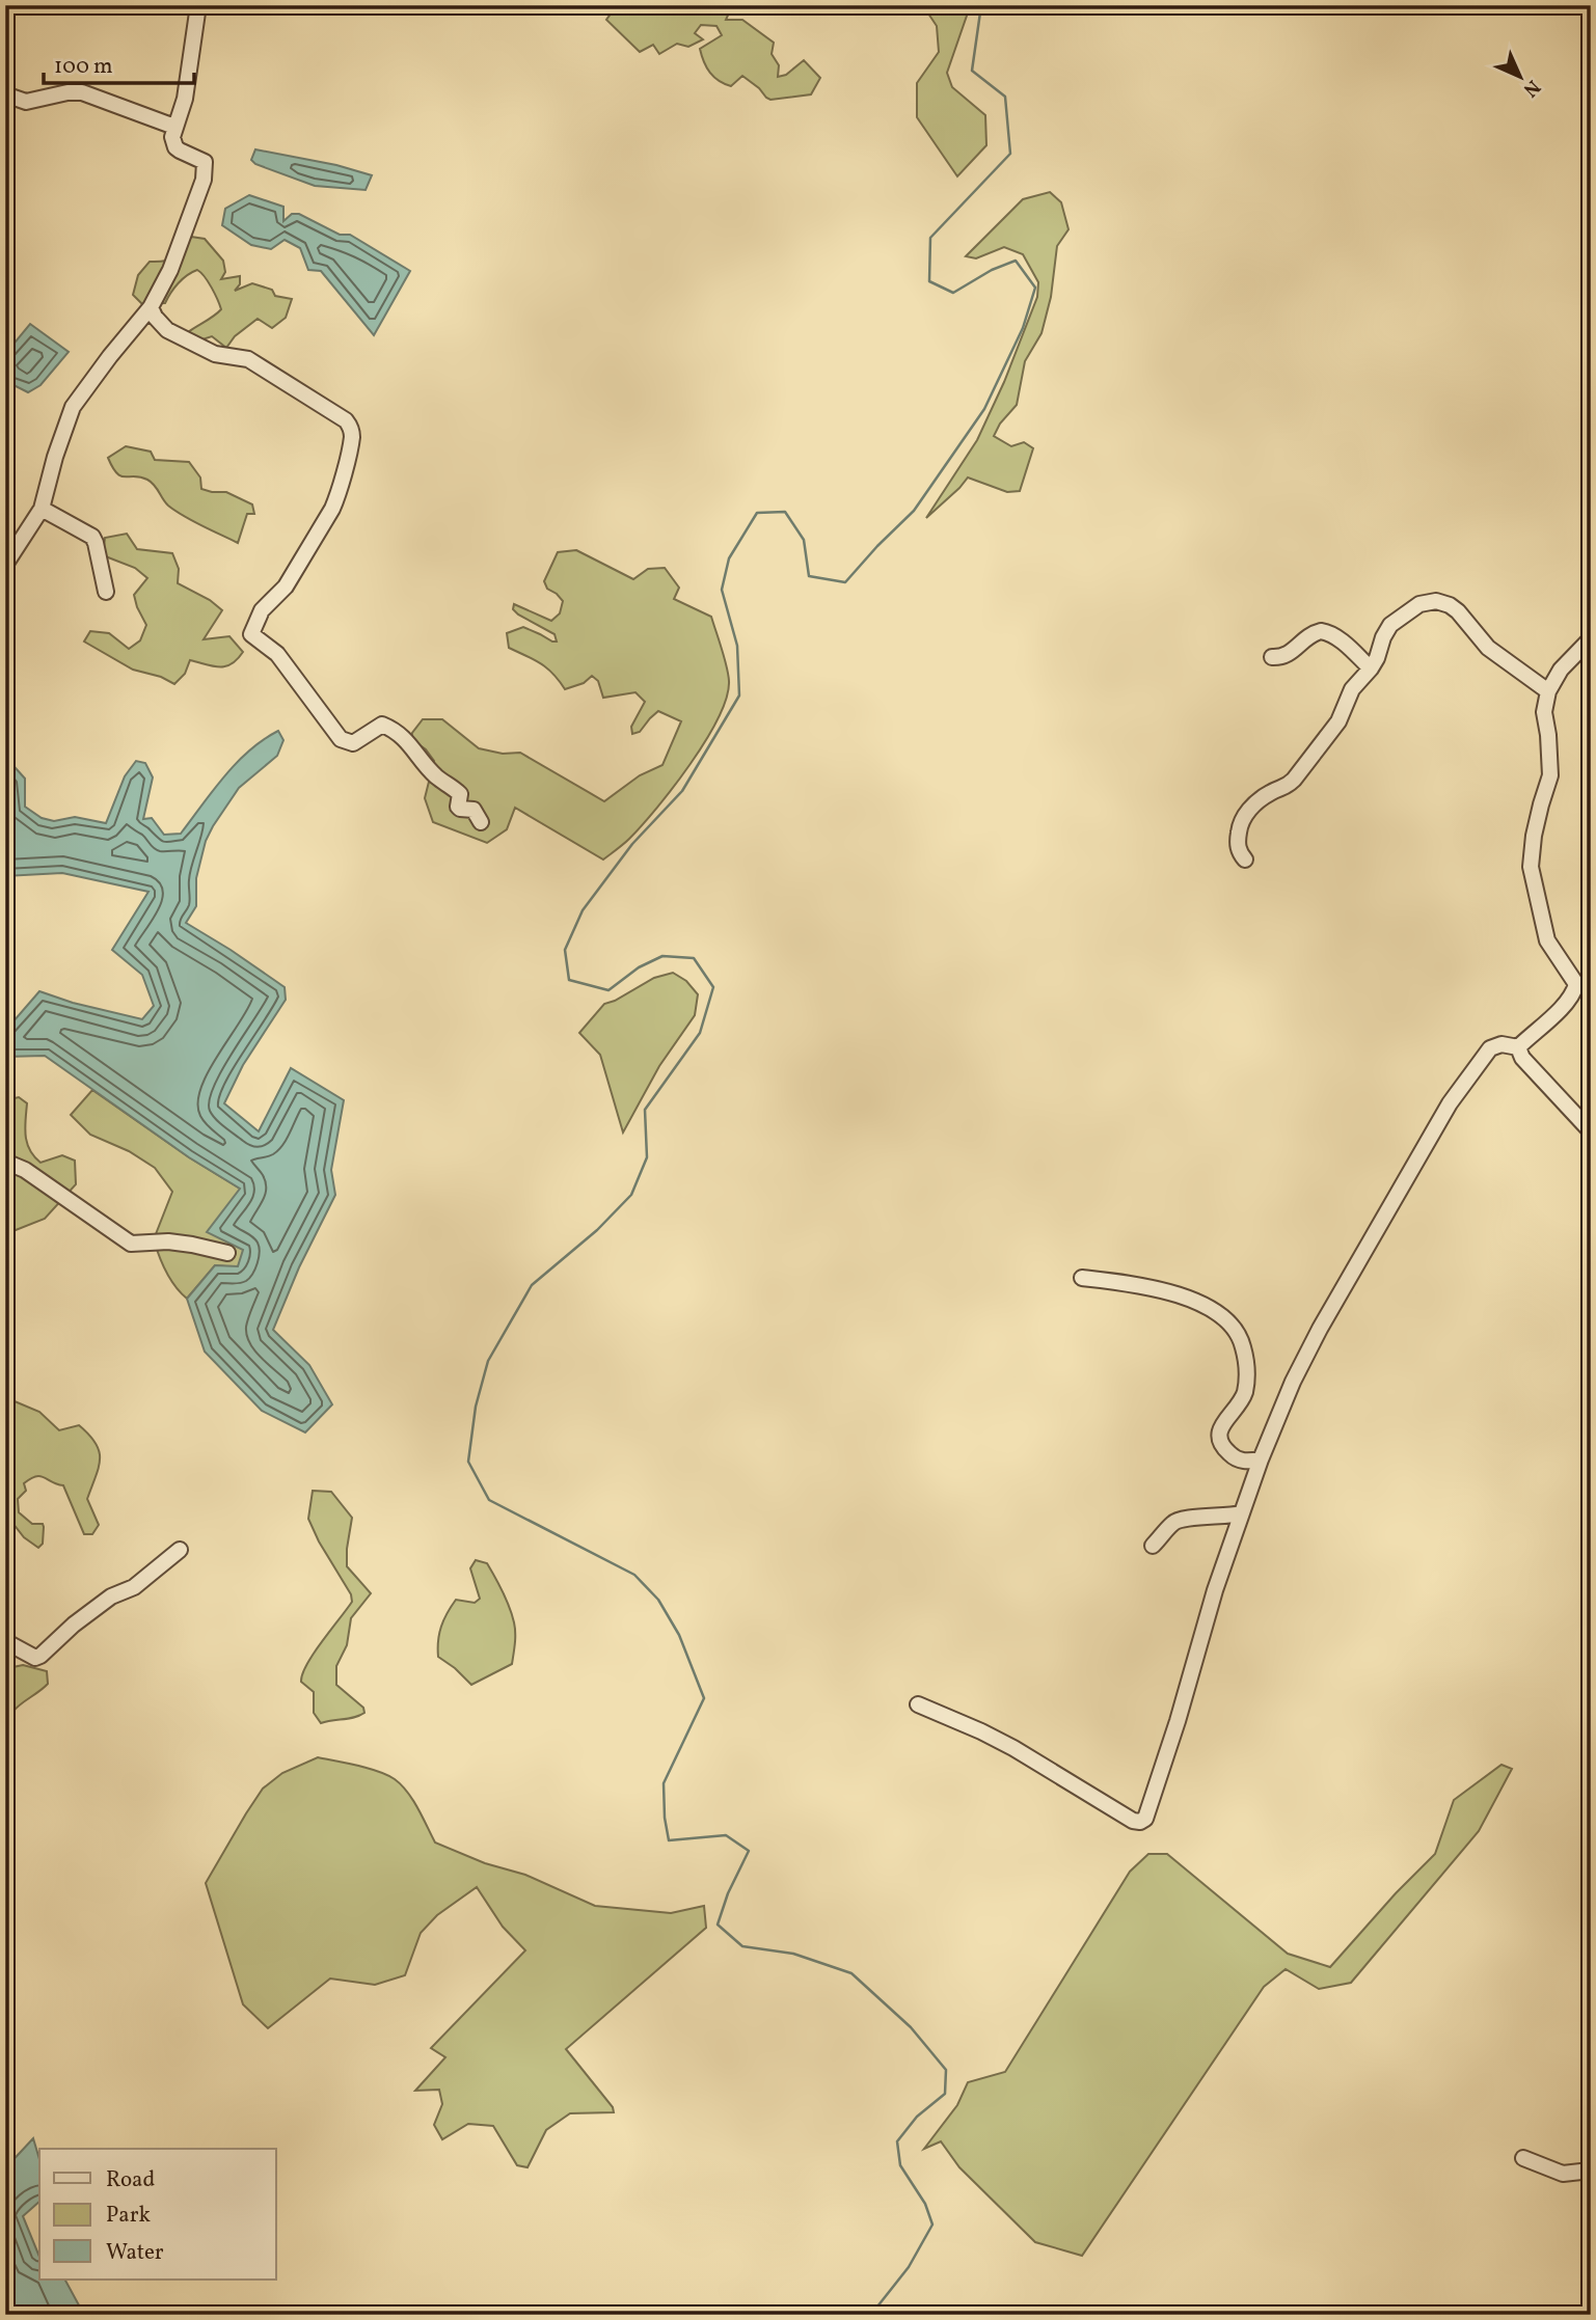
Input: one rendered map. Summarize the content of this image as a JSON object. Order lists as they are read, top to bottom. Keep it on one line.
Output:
{"legend":["Road","Park","Water"],"scale_bar":"100 m","north":"bottom right"}
